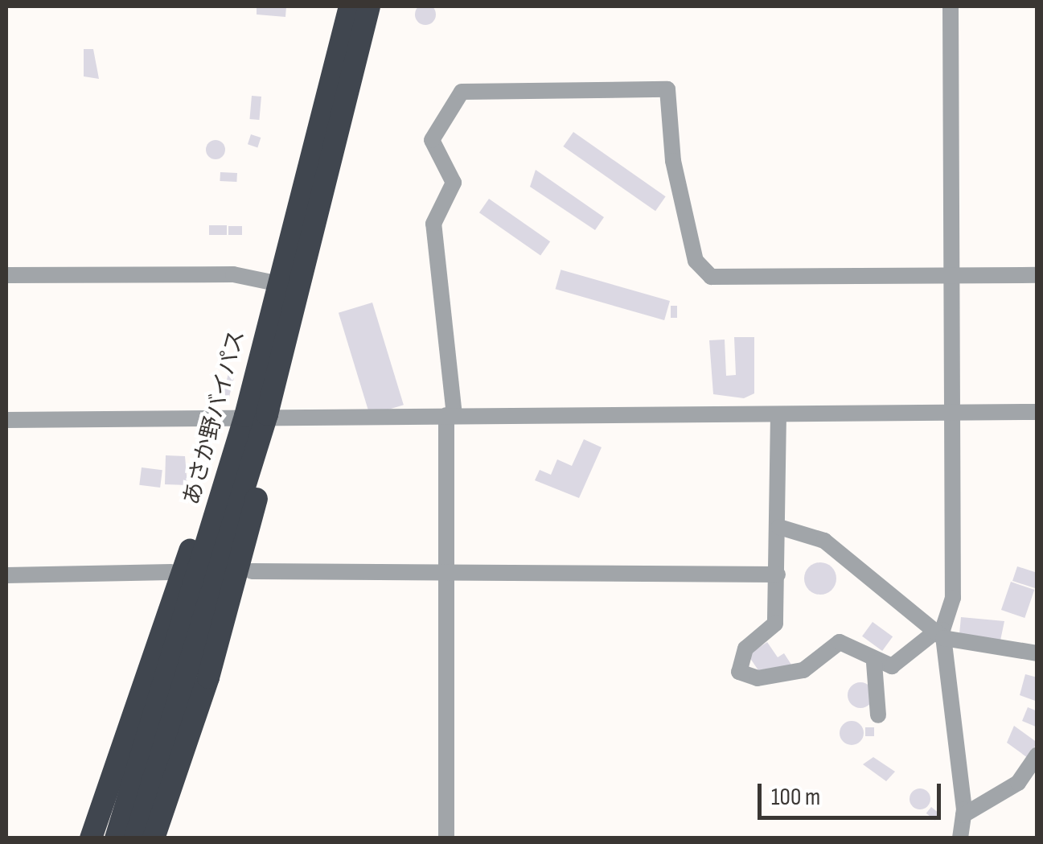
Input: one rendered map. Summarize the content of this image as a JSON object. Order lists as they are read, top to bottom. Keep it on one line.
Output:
{"streets":{"highway":["あさか野バイパス"]},"scale_bar":"100 m"}
